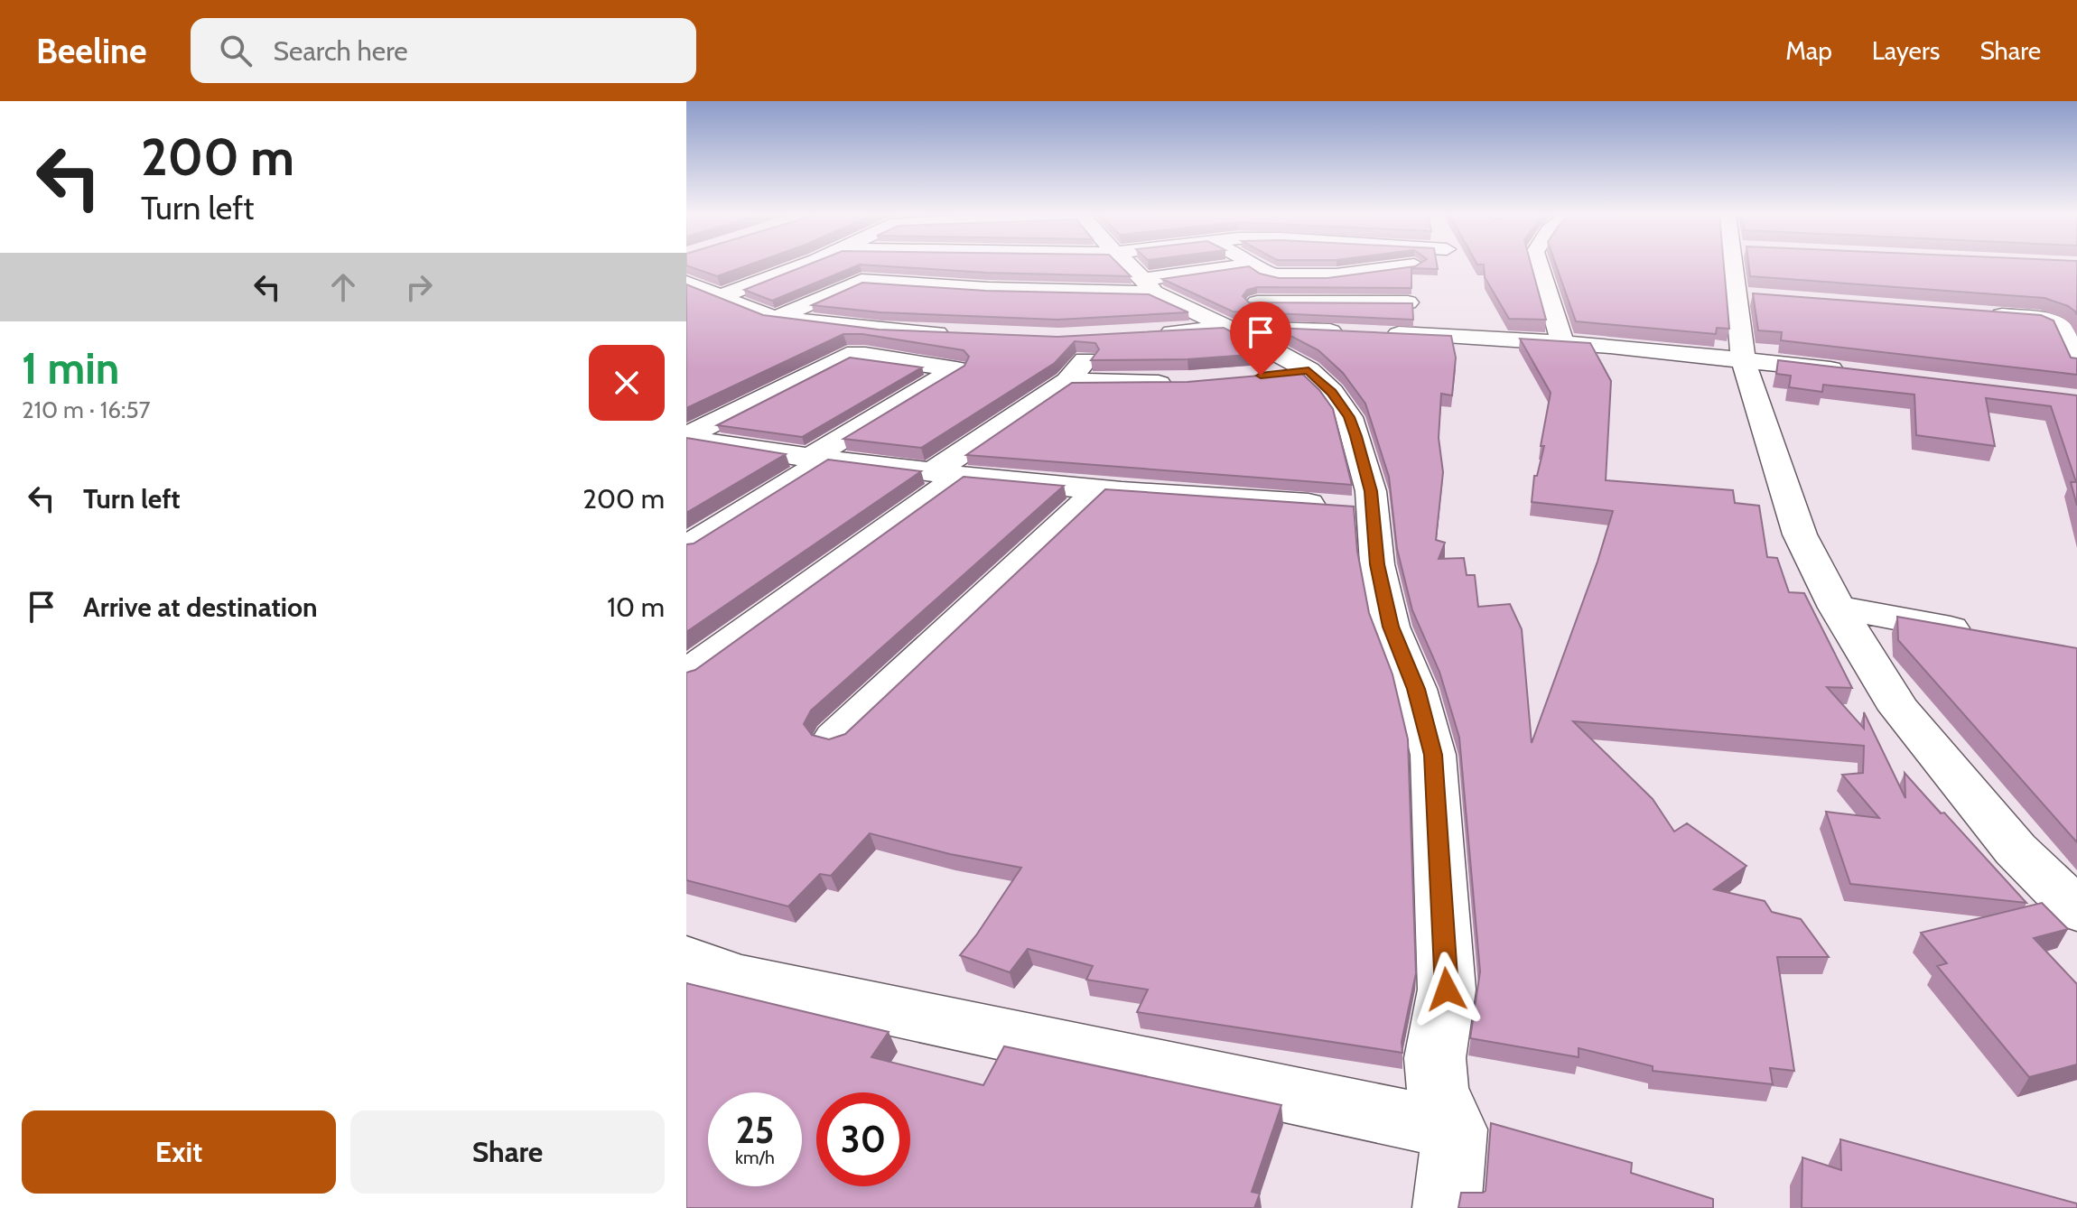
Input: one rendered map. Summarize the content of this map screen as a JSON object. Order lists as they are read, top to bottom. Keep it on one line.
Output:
{"page":{"header":"Beeline","search":"Search here","nav":["Map","Layers","Share"],"turn":["200 m","Turn left"],"heading":["1 min","210 m · 16:57"],"list":[{"name":"Turn left","value":"200 m"},{"name":"Arrive at destination","value":"10 m"}],"speed":"25 km/h","limit":"30","buttons":["Exit","Share"]}}
